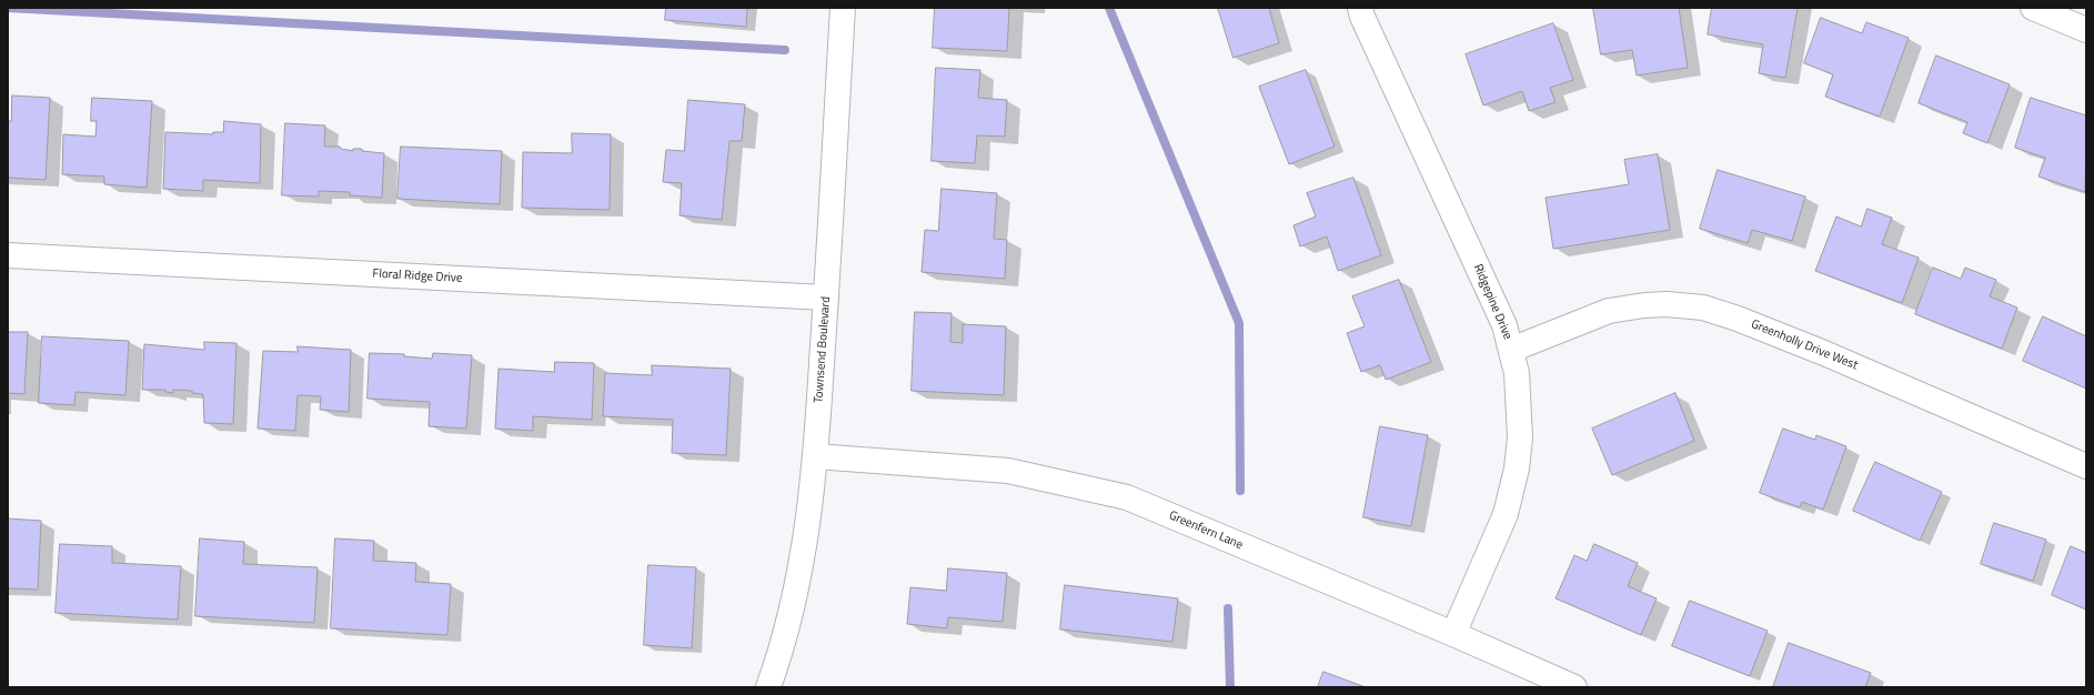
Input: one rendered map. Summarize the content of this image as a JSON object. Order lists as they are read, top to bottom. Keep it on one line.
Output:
{"streets":{"street":["Floral Ridge Drive","Ridgepine Drive","Greenholly Drive West","Townsend Boulevard","Greenfern Lane"]},"crossings":[["Floral Ridge Drive","Townsend Boulevard"],["Ridgepine Drive","Greenholly Drive West"],["Ridgepine Drive","Greenfern Lane"],["Townsend Boulevard","Greenfern Lane"]]}
